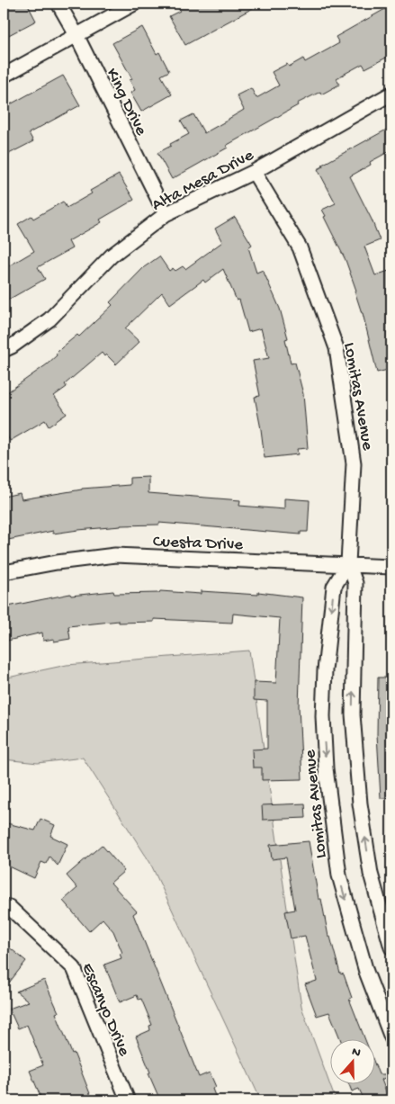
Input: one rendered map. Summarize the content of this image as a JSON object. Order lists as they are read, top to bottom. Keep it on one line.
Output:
{"streets":{"street":["King Drive","Alta Mesa Drive","Lomitas Avenue","Cuesta Drive","Escanyo Drive"]},"crossings":[["King Drive","Alta Mesa Drive"],["Alta Mesa Drive","Lomitas Avenue"],["Lomitas Avenue","Cuesta Drive"]],"north":"top"}
